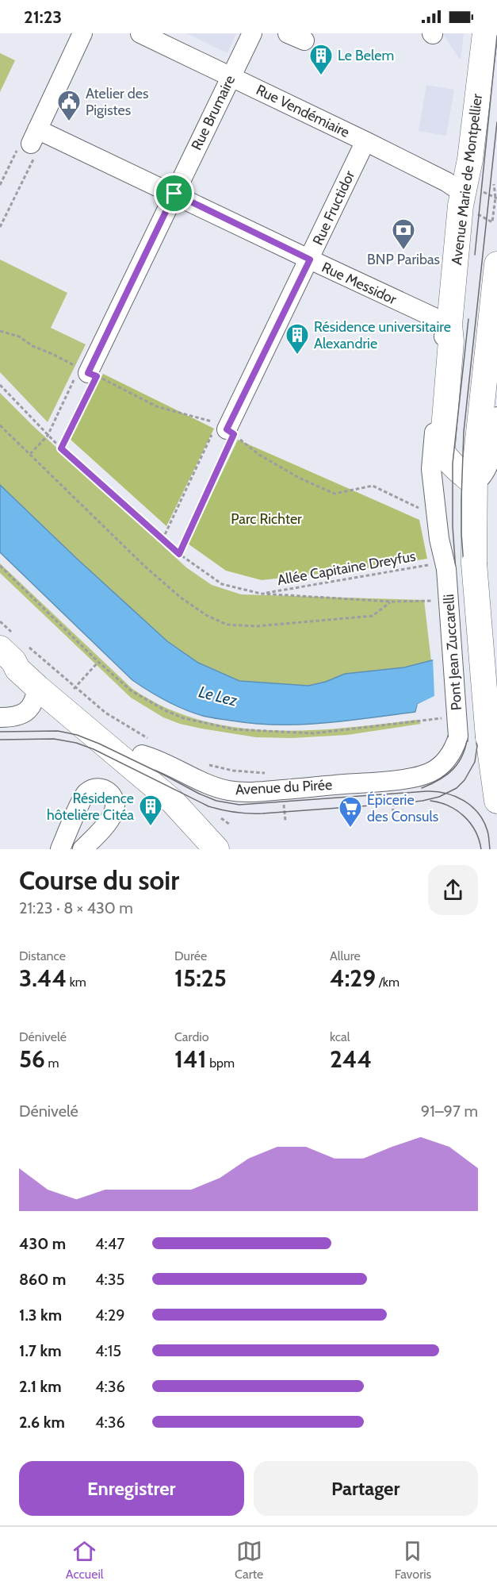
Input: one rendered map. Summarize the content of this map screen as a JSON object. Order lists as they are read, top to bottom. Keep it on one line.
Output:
{"streets":{"main road":["Avenue Marie de Montpellier","Pont Jean Zuccarelli","Avenue du Pirée"],"street":["Rue Vendémiaire","Rue Brumaire","Rue Fructidor","Rue Messidor"],"path":["Allée Capitaine Dreyfus"]},"crossings":[["Rue Vendémiaire","Rue Brumaire"],["Rue Vendémiaire","Avenue Marie de Montpellier"],["Rue Vendémiaire","Rue Fructidor"],["Rue Brumaire","Rue Messidor"],["Avenue Marie de Montpellier","Rue Messidor"],["Avenue Marie de Montpellier","Allée Capitaine Dreyfus"],["Avenue Marie de Montpellier","Pont Jean Zuccarelli"],["Rue Fructidor","Rue Messidor"],["Allée Capitaine Dreyfus","Pont Jean Zuccarelli"],["Pont Jean Zuccarelli","Avenue du Pirée"]],"water":["Le Lez"],"parks":["Parc Richter"],"places":{"building":["Le Belem","Résidence universitaire Alexandrie","Résidence hôtelière Citéa"],"public building":["Atelier des Pigistes"],"bank":["BNP Paribas"],"supermarket":["Épicerie des Consuls"]},"page":{"status":"21:23","heading":["Course du soir","21:23 · 8 × 430 m"],"stats":[["Distance","3.44 km"],["Durée","15:25"],["Allure","4:29 /km"],["Dénivelé","56 m"],["Cardio","141 bpm"],["kcal","244"]],"chart":["Dénivelé","91–97 m"],"list":[{"name":"430 m","note":"4:47"},{"name":"860 m","note":"4:35"},{"name":"1.3 km","note":"4:29"},{"name":"1.7 km","note":"4:15"},{"name":"2.1 km","note":"4:36"},{"name":"2.6 km","note":"4:36"}],"buttons":["Enregistrer","Partager"],"tabs":["Accueil","Carte","Favoris"]}}
